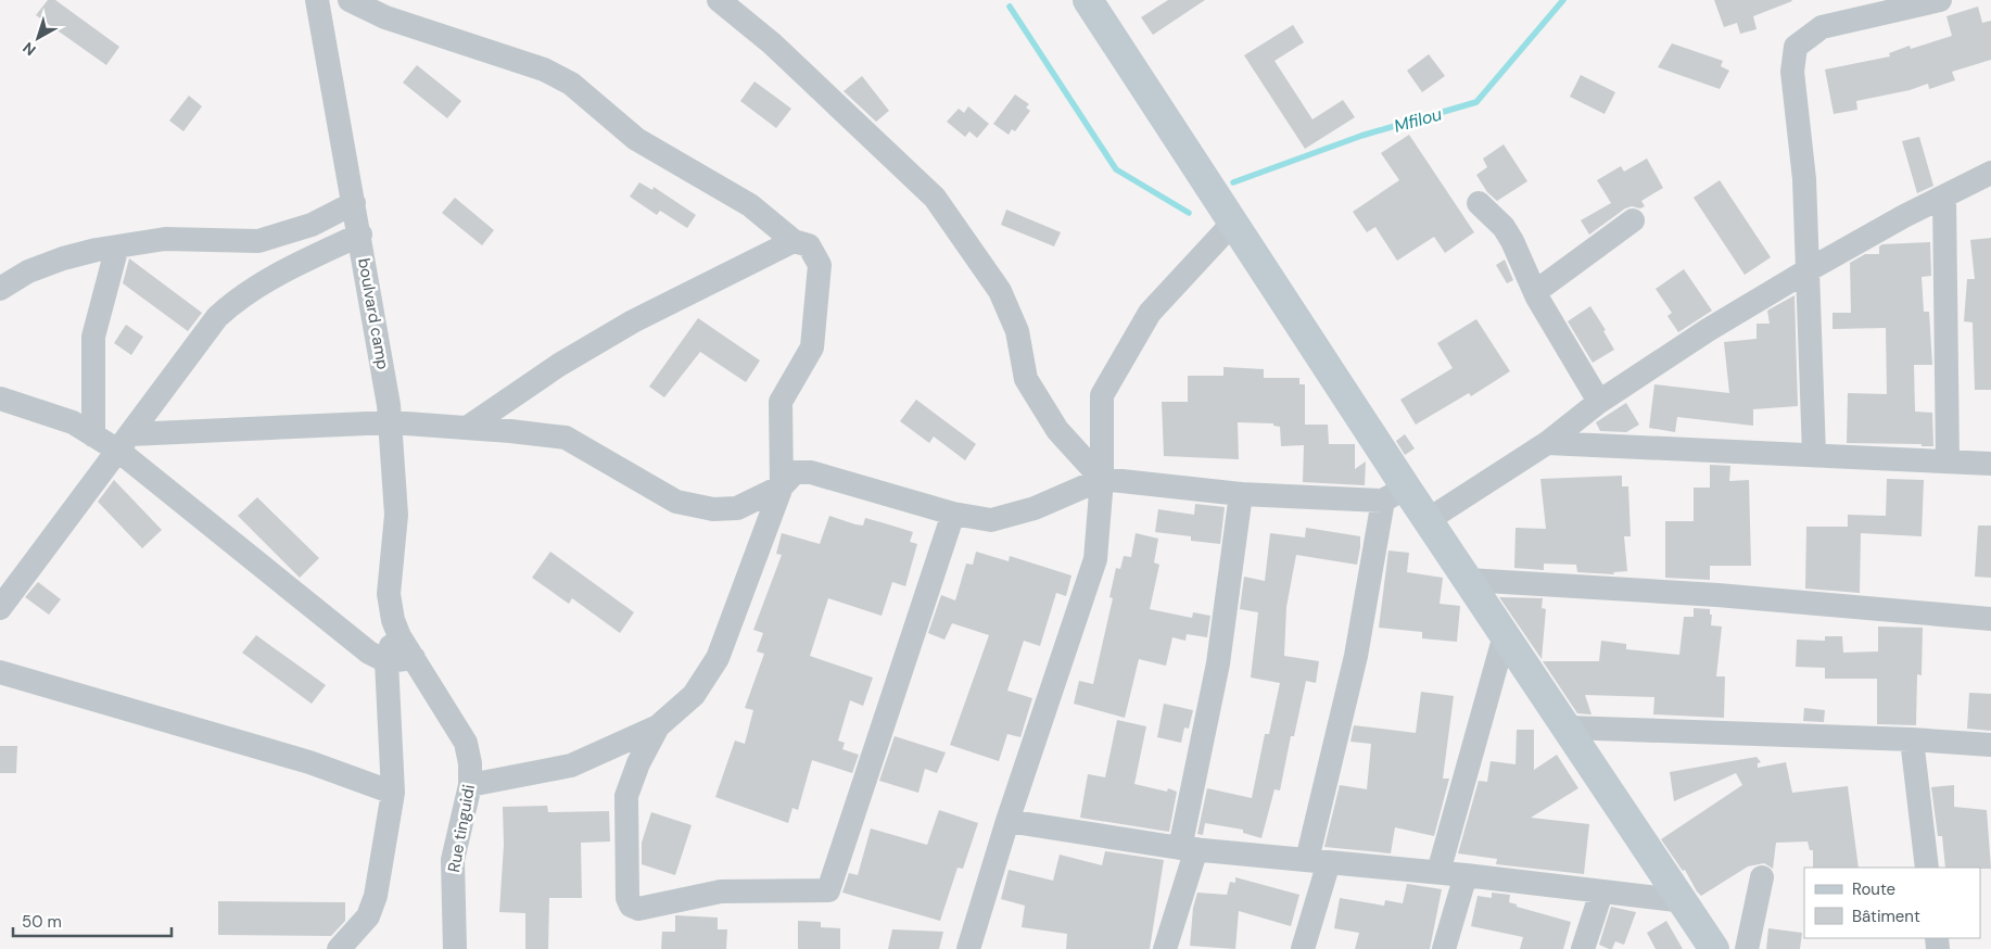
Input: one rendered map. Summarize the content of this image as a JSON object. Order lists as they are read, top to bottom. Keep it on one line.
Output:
{"streets":{"street":["boulvard camp","Rue tinguidi"]},"crossings":[["boulvard camp","Rue tinguidi"]],"water":["Mfilou"],"legend":["Route","Bâtiment"],"scale_bar":"50 m","north":"bottom left"}
